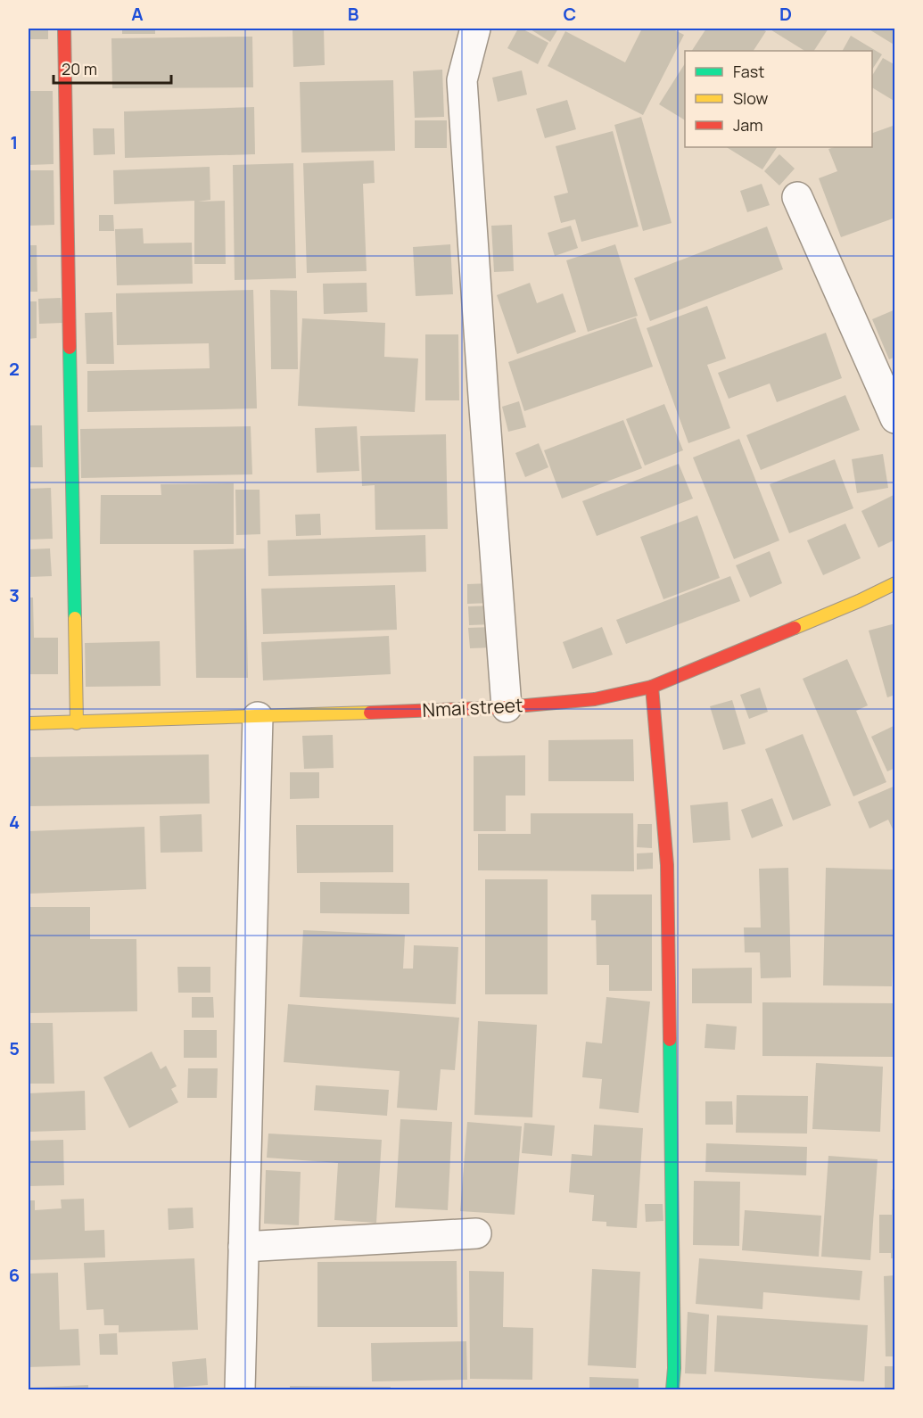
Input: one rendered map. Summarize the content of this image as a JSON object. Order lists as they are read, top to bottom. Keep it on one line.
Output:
{"streets":{"street":["Nmai street"]},"legend":["Fast","Slow","Jam"],"scale_bar":"20 m","grid":{"columns":["A","B","C","D"],"rows":["1","2","3","4","5","6"]}}
